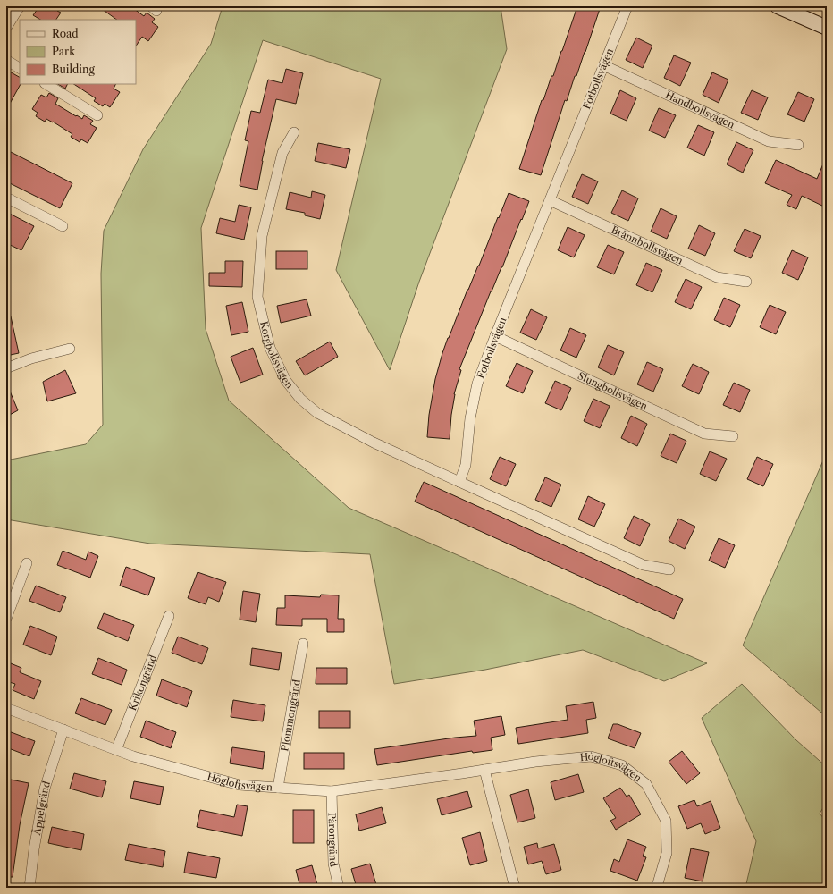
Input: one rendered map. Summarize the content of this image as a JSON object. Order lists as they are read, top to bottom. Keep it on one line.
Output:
{"streets":{"street":["Fotbollsvägen","Handbollsvägen","Brännbollsvägen","Korgbollsvägen","Slungbollsvägen","Krikongränd","Plommongränd","Högloftsvägen","Äppelgränd","Pärongränd"]},"crossings":[["Fotbollsvägen","Handbollsvägen"],["Fotbollsvägen","Brännbollsvägen"],["Fotbollsvägen","Korgbollsvägen"],["Fotbollsvägen","Slungbollsvägen"],["Krikongränd","Högloftsvägen"],["Plommongränd","Högloftsvägen"],["Högloftsvägen","Äppelgränd"],["Högloftsvägen","Pärongränd"]],"legend":["Road","Park","Building"]}
